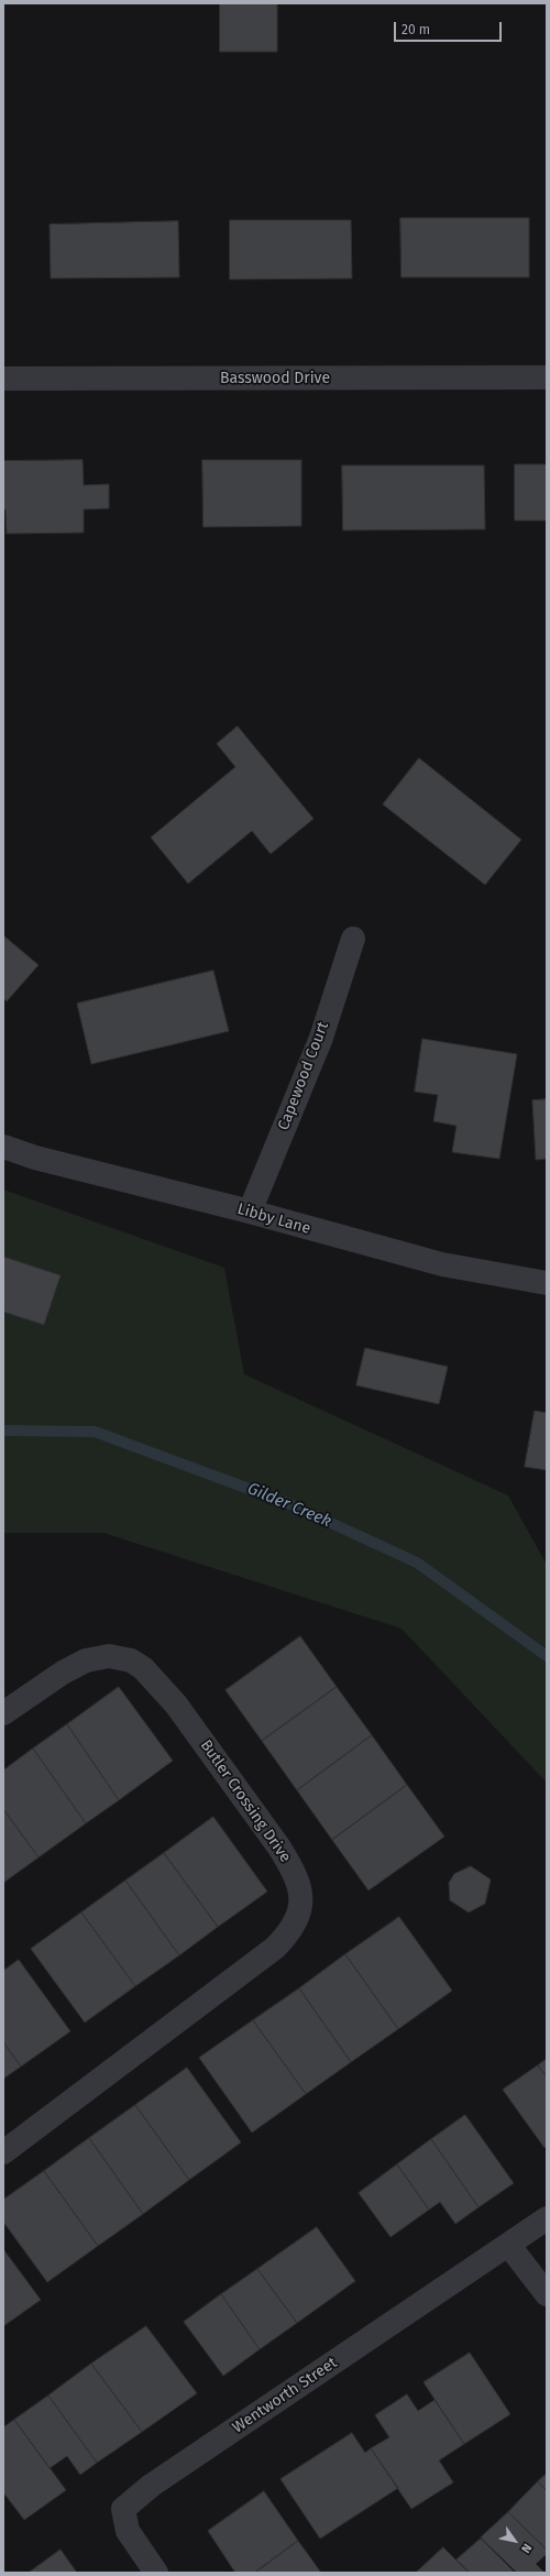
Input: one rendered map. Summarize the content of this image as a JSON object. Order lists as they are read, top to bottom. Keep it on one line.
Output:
{"streets":{"street":["Basswood Drive","Capewood Court","Libby Lane","Butler Crossing Drive","Wentworth Street"]},"crossings":[["Capewood Court","Libby Lane"]],"water":["Gilder Creek"],"scale_bar":"20 m","north":"bottom right"}
